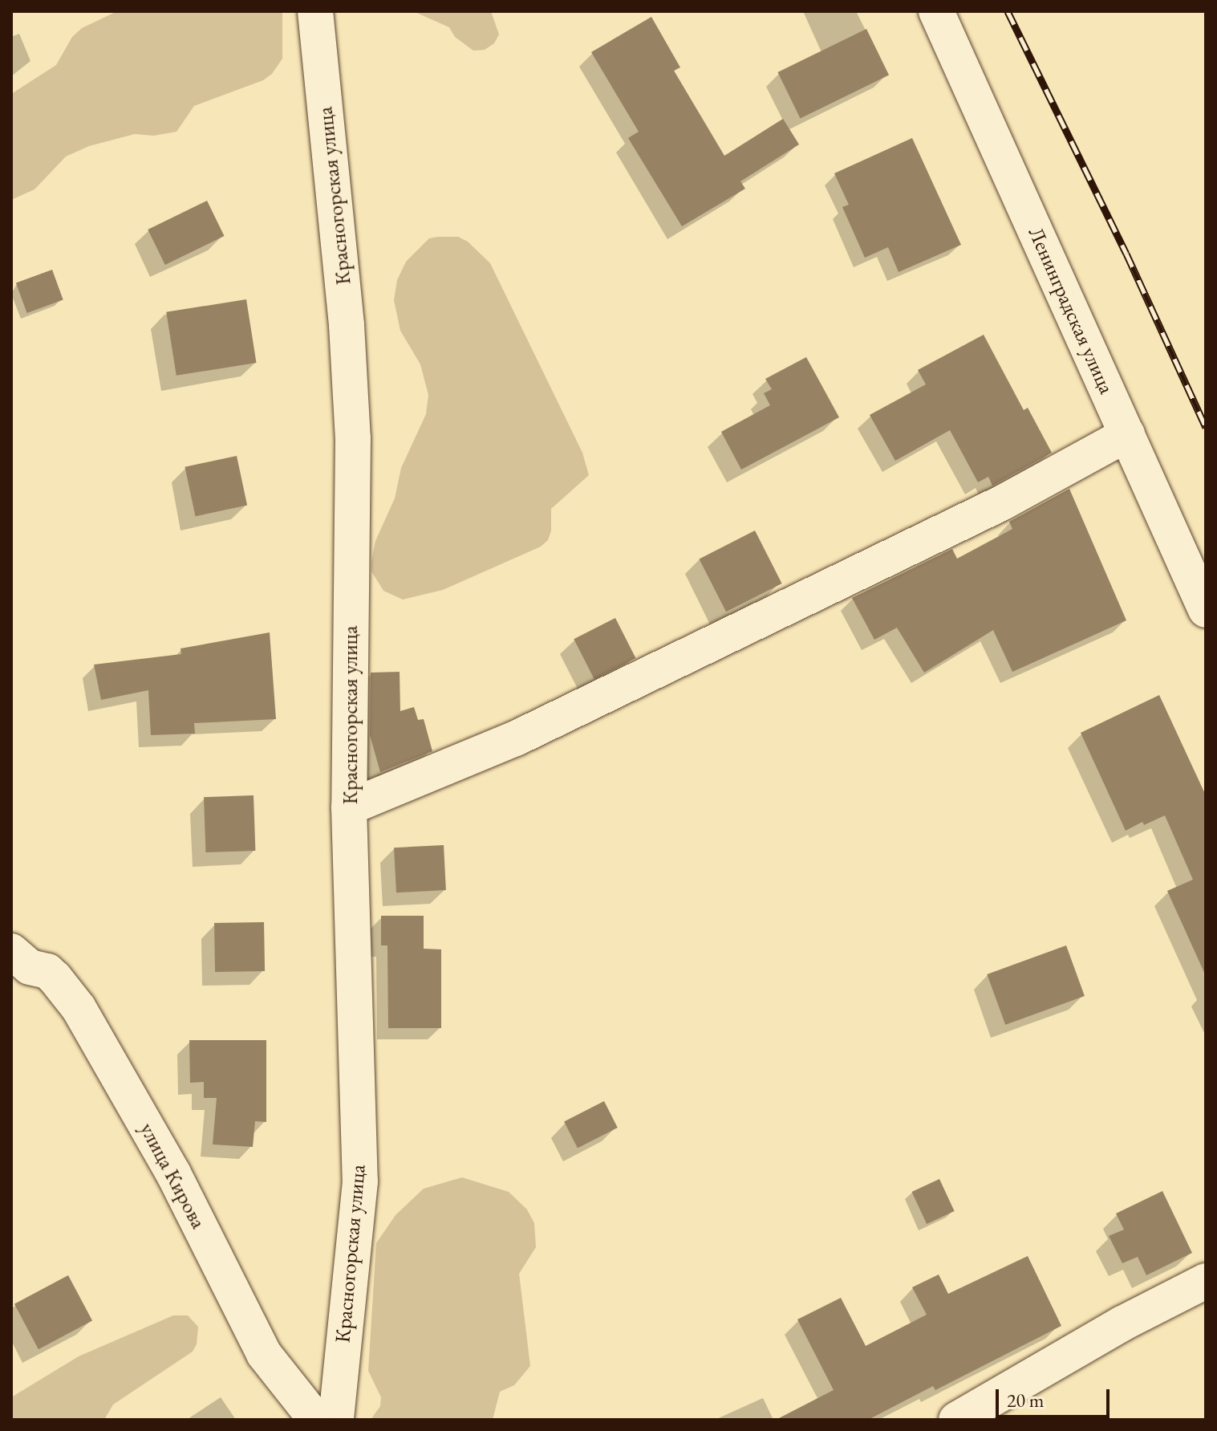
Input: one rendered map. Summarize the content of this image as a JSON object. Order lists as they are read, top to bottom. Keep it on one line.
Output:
{"streets":{"street":["Красногорская улица","Ленинградская улица","улица Кирова"]},"scale_bar":"20 m"}
